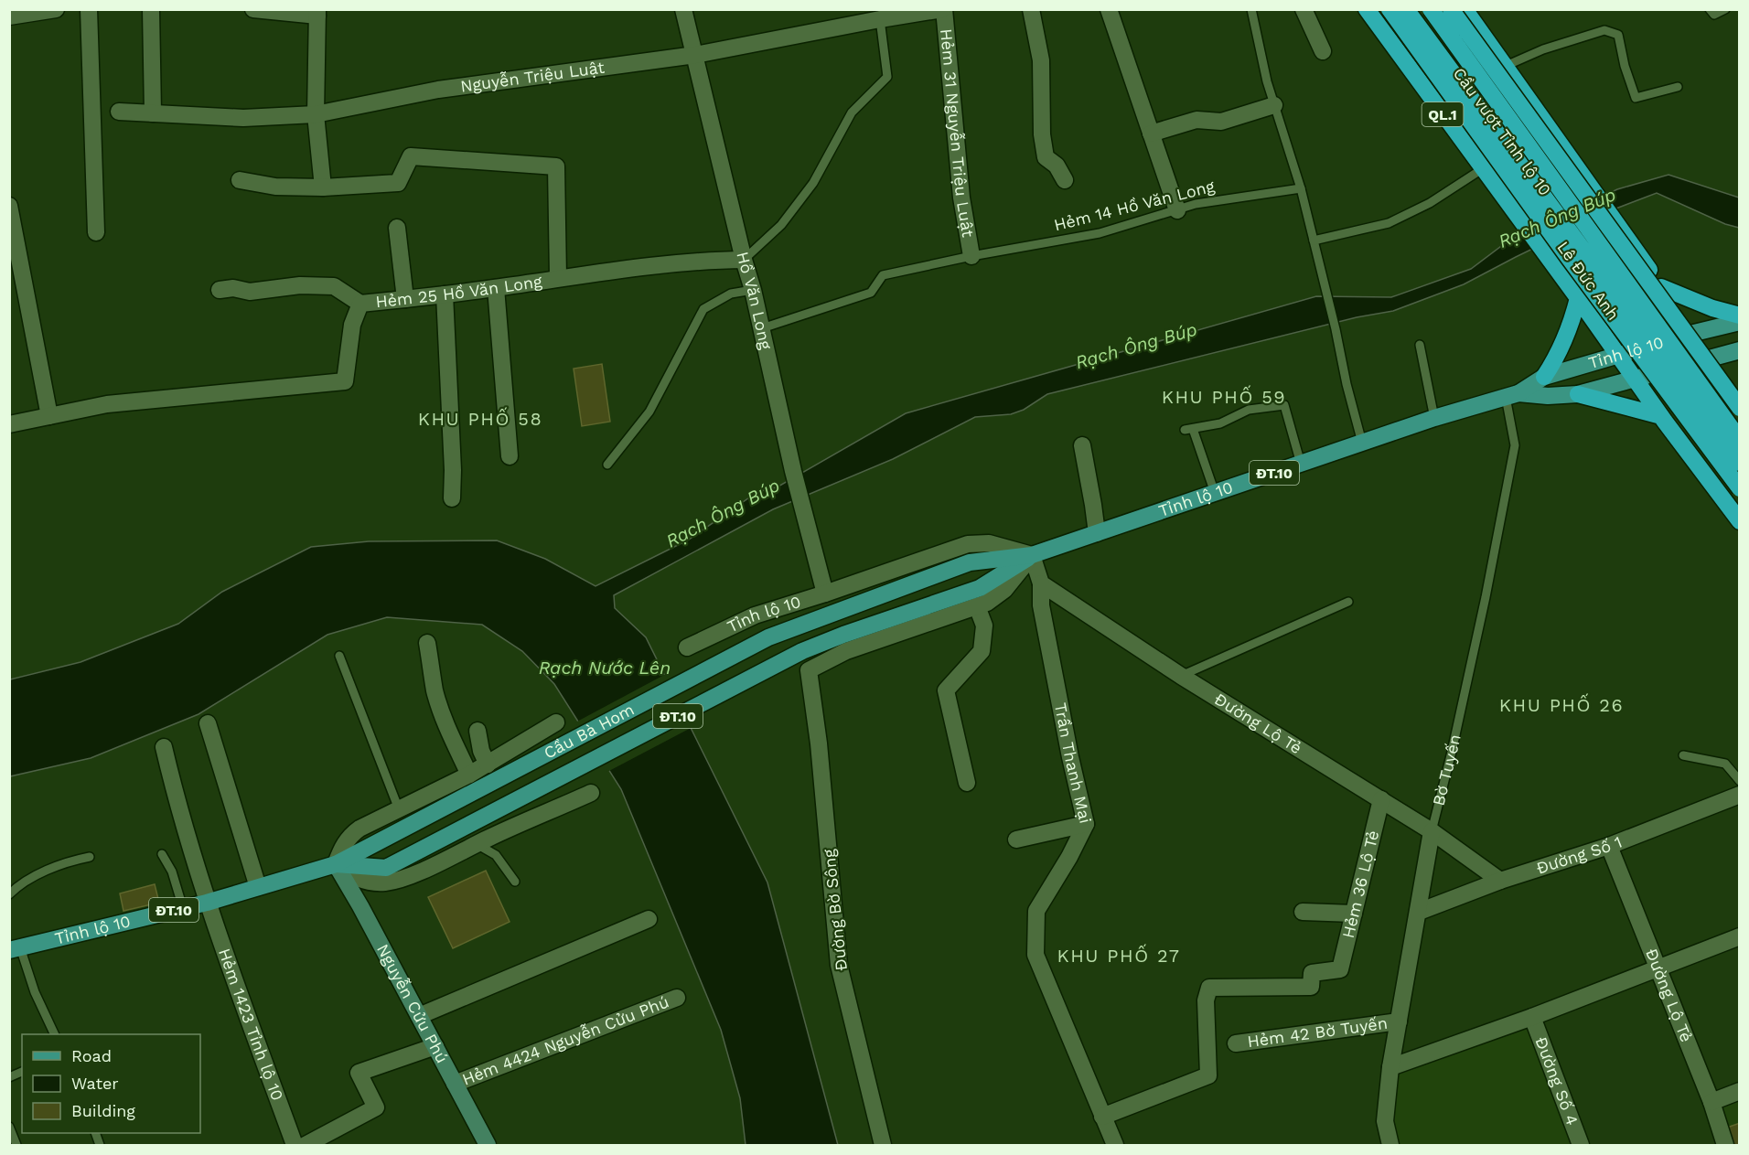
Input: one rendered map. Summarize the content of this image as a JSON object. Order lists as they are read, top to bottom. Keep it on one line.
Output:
{"streets":{"highway":["QL.1","Cầu vượt Tỉnh lộ 10","Lê Đức Anh"],"main road":["Tỉnh lộ 10","ĐT.10","Cầu Bà Hom","Nguyễn Cửu Phú"],"street":["Nguyễn Triệu Luật","Hẻm 31 Nguyễn Triệu Luật","Hẻm 25 Hồ Văn Long","Hồ Văn Long","Đường Lộ Tẻ","Trần Thanh Mại","Bờ Tuyến","Đường Số 1","Hẻm 36 Lộ Tẻ","Đường Bờ Sông","Hẻm 1423 Tỉnh lộ 10","Hẻm 42 Bờ Tuyến","Hẻm 4424 Nguyễn Cửu Phú","Đường Số 4"],"lane":["Hẻm 14 Hồ Văn Long"]},"crossings":[["Nguyễn Triệu Luật","Hẻm 31 Nguyễn Triệu Luật"],["Nguyễn Triệu Luật","Hồ Văn Long"],["Hẻm 31 Nguyễn Triệu Luật","Hẻm 14 Hồ Văn Long"],["Hẻm 14 Hồ Văn Long","Hồ Văn Long"],["Lê Đức Anh","Tỉnh lộ 10"],["Hẻm 25 Hồ Văn Long","Hồ Văn Long"],["Hồ Văn Long","Tỉnh lộ 10"],["Tỉnh lộ 10","Cầu Bà Hom"],["Tỉnh lộ 10","Bờ Tuyến"],["Tỉnh lộ 10","Nguyễn Cửu Phú"],["Tỉnh lộ 10","Hẻm 1423 Tỉnh lộ 10"],["Đường Lộ Tẻ","Trần Thanh Mại"],["Đường Lộ Tẻ","Bờ Tuyến"],["Đường Lộ Tẻ","Đường Số 1"],["Đường Lộ Tẻ","Hẻm 36 Lộ Tẻ"],["Trần Thanh Mại","Hẻm 36 Lộ Tẻ"],["Bờ Tuyến","Đường Số 1"],["Bờ Tuyến","Hẻm 42 Bờ Tuyến"],["Nguyễn Cửu Phú","Hẻm 4424 Nguyễn Cửu Phú"]],"districts":["KHU PHỐ 59","KHU PHỐ 58","KHU PHỐ 26","KHU PHỐ 27"],"water":["Rạch Ông Búp","Rạch Nước Lên"],"legend":["Road","Water","Building"]}
